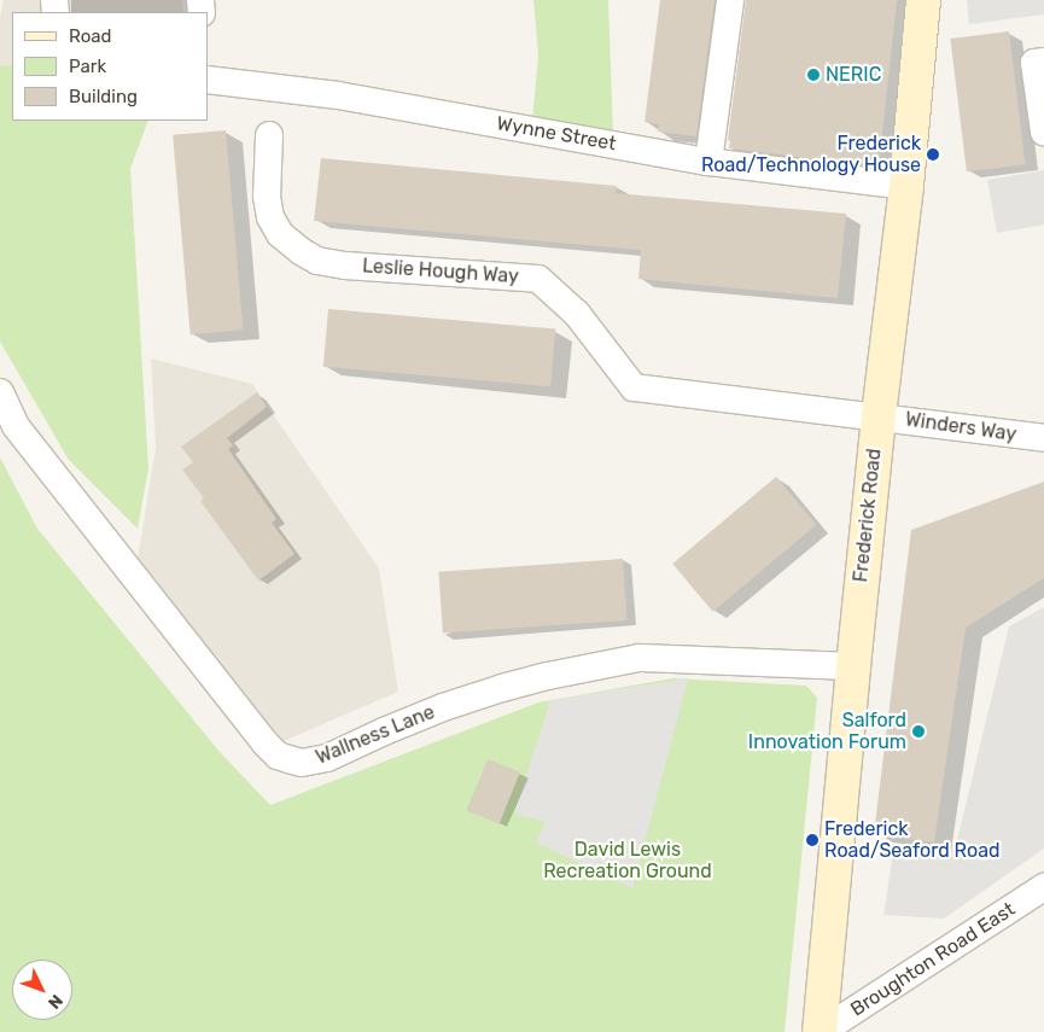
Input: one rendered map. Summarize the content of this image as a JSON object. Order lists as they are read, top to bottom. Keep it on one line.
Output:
{"streets":{"main road":["Frederick Road"],"street":["Wynne Street","Leslie Hough Way","Winders Way","Wallness Lane","Broughton Road East"]},"crossings":[["Wynne Street","Frederick Road"],["Leslie Hough Way","Winders Way"],["Leslie Hough Way","Frederick Road"],["Winders Way","Frederick Road"],["Frederick Road","Wallness Lane"],["Frederick Road","Broughton Road East"]],"parks":["David Lewis Recreation Ground"],"places":["NERIC","Frederick Road/Technology House","Salford Innovation Forum","Frederick Road/Seaford Road"],"legend":["Road","Park","Building"],"north":"bottom right"}
